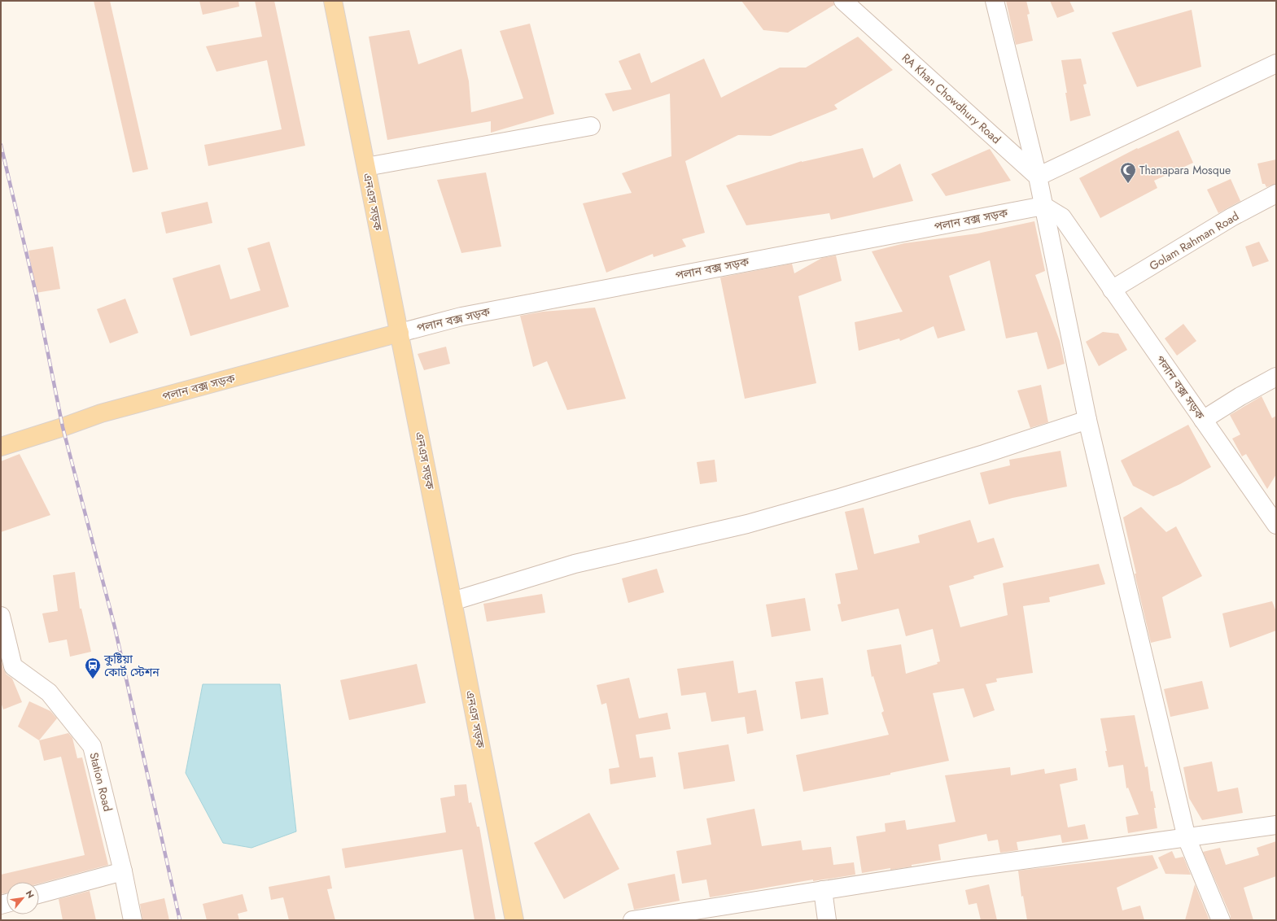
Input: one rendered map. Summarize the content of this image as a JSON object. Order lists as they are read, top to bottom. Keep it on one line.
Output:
{"streets":{"main road":["এনএস সড়ক","পলান বক্স সড়ক"],"street":["RA Khan Chowdhury Road","Golam Rahman Road","Station Road"]},"crossings":[["এনএস সড়ক","পলান বক্স সড়ক"],["পলান বক্স সড়ক","Golam Rahman Road"]],"places":{"mosque":["Thanapara Mosque"],"station":["কুষ্টিয়া কোর্ট স্টেশন"]},"north":"top right"}
